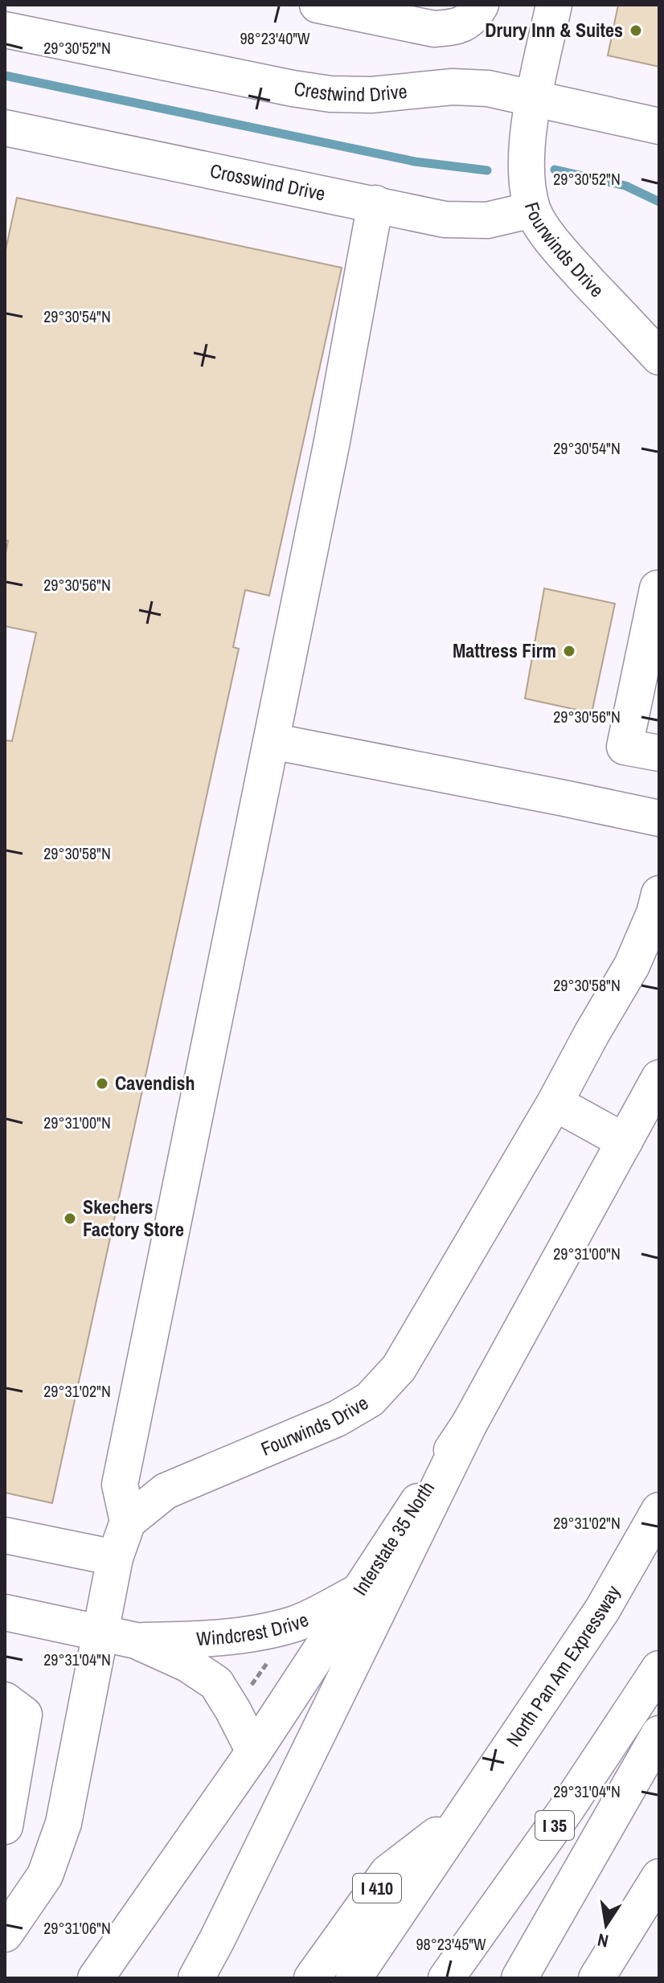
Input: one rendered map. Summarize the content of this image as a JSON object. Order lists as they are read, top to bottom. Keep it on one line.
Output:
{"streets":{"main road":["Crestwind Drive","Crosswind Drive","Fourwinds Drive","Interstate 35 North","Windcrest Drive","North Pan Am Expressway","I 35","I 410"]},"crossings":[["Crestwind Drive","Fourwinds Drive"],["Crosswind Drive","Fourwinds Drive"],["Interstate 35 North","Windcrest Drive"],["North Pan Am Expressway","I 410"]],"places":["Drury Inn & Suites","Mattress Firm","Cavendish","Skechers Factory Store"],"north":"bottom","coordinates":["98°23'40\"W","29°30'52\"N","29°30'54\"N","29°30'56\"N","29°30'58\"N","29°31'00\"N","29°31'02\"N","29°31'04\"N","29°31'06\"N","98°23'45\"W"]}
